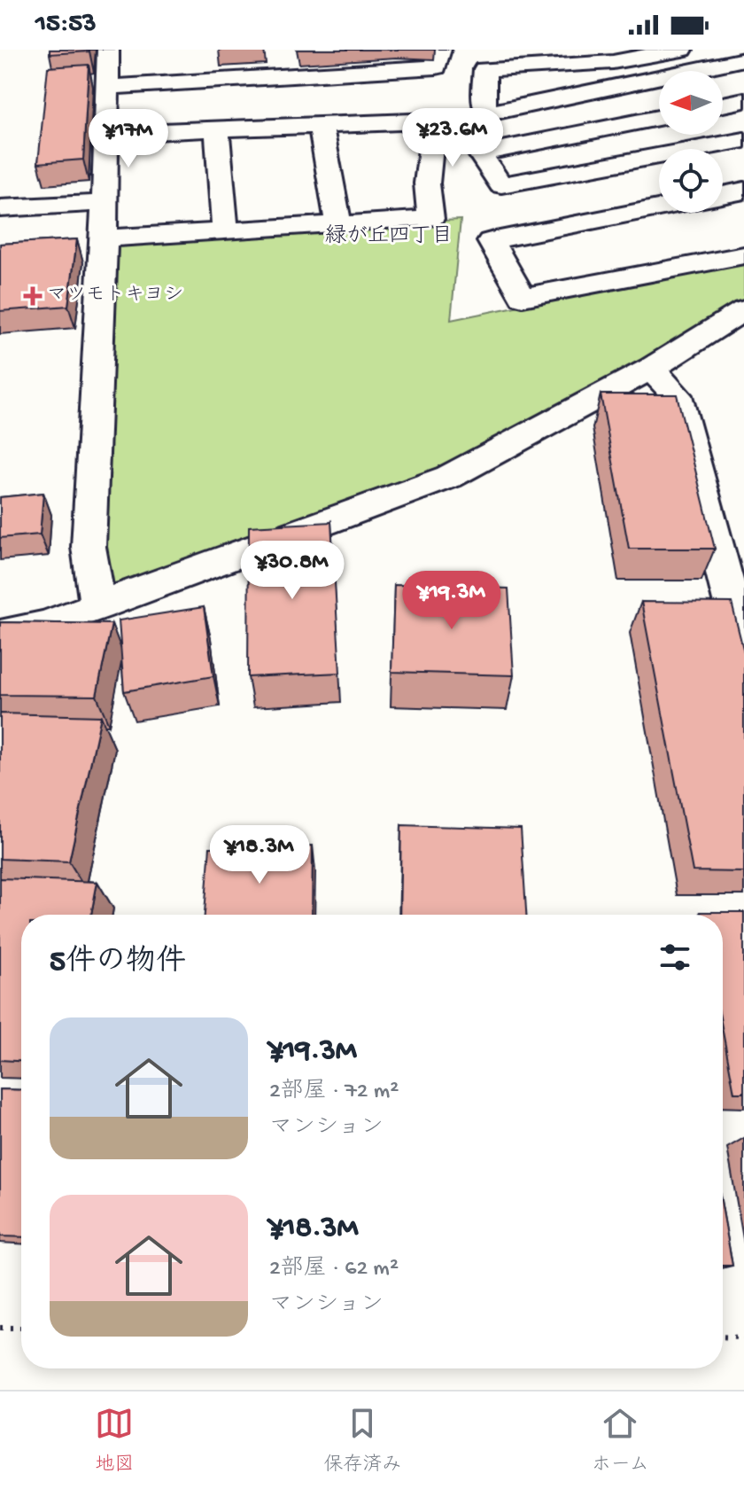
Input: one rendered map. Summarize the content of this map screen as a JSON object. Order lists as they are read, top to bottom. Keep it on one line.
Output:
{"districts":["緑が丘四丁目"],"places":{"health":["マツモトキヨシ"]},"north":"left","page":{"status":"15:53","price":["¥23.6M","¥17M","¥30.8M","¥19.3M","¥18.3M"],"heading":"5件の物件","list":[{"name":"¥19.3M","note":"2部屋 · 72 m² · マンション"},{"name":"¥18.3M","note":"2部屋 · 62 m² · マンション"}],"tabs":["地図","保存済み","ホーム"]}}
